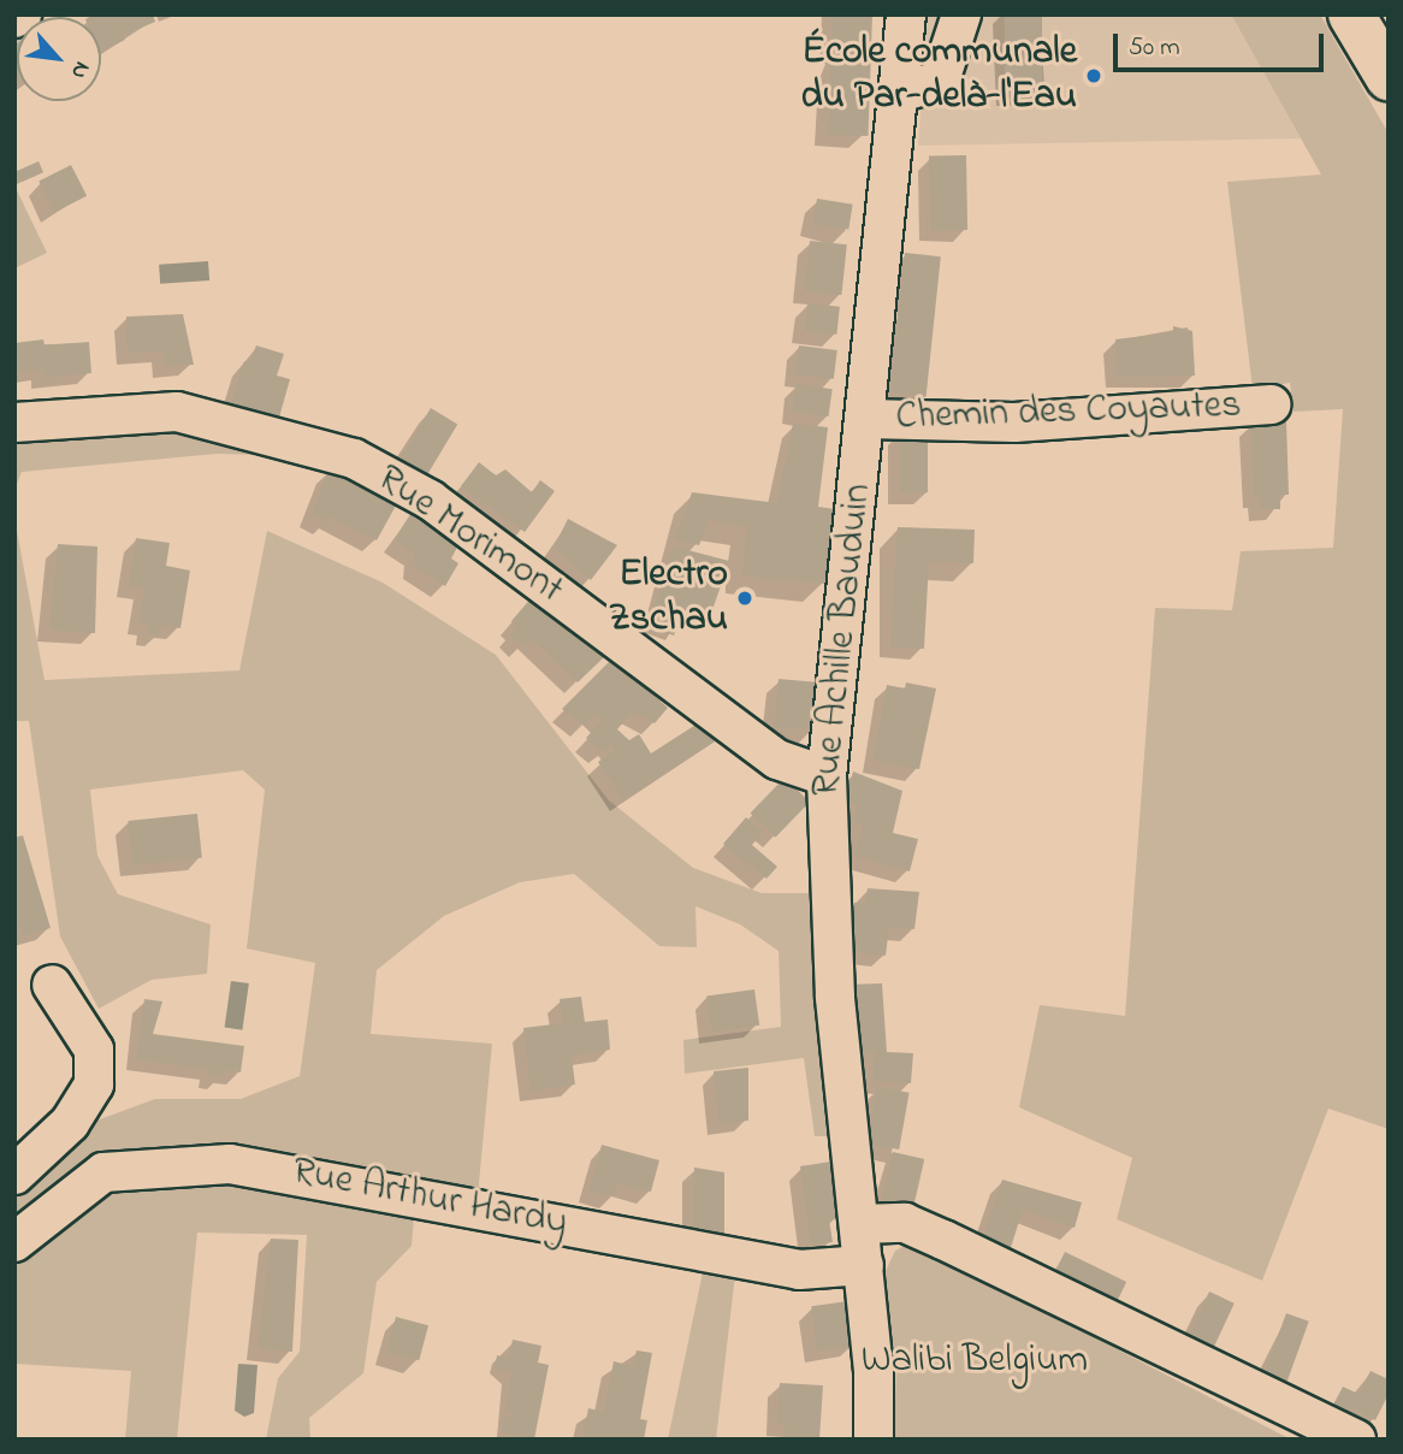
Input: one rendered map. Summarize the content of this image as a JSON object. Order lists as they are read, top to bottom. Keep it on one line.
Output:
{"streets":{"street":["Chemin des Coyautes","Rue Morimont","Rue Achille Bauduin","Rue Arthur Hardy"]},"crossings":[["Chemin des Coyautes","Rue Achille Bauduin"],["Rue Morimont","Rue Achille Bauduin"],["Rue Achille Bauduin","Rue Arthur Hardy"]],"parks":["Walibi Belgium"],"places":["École communale du Par-delà-l'Eau","Electro Zschau"],"scale_bar":"50 m","north":"bottom right"}
